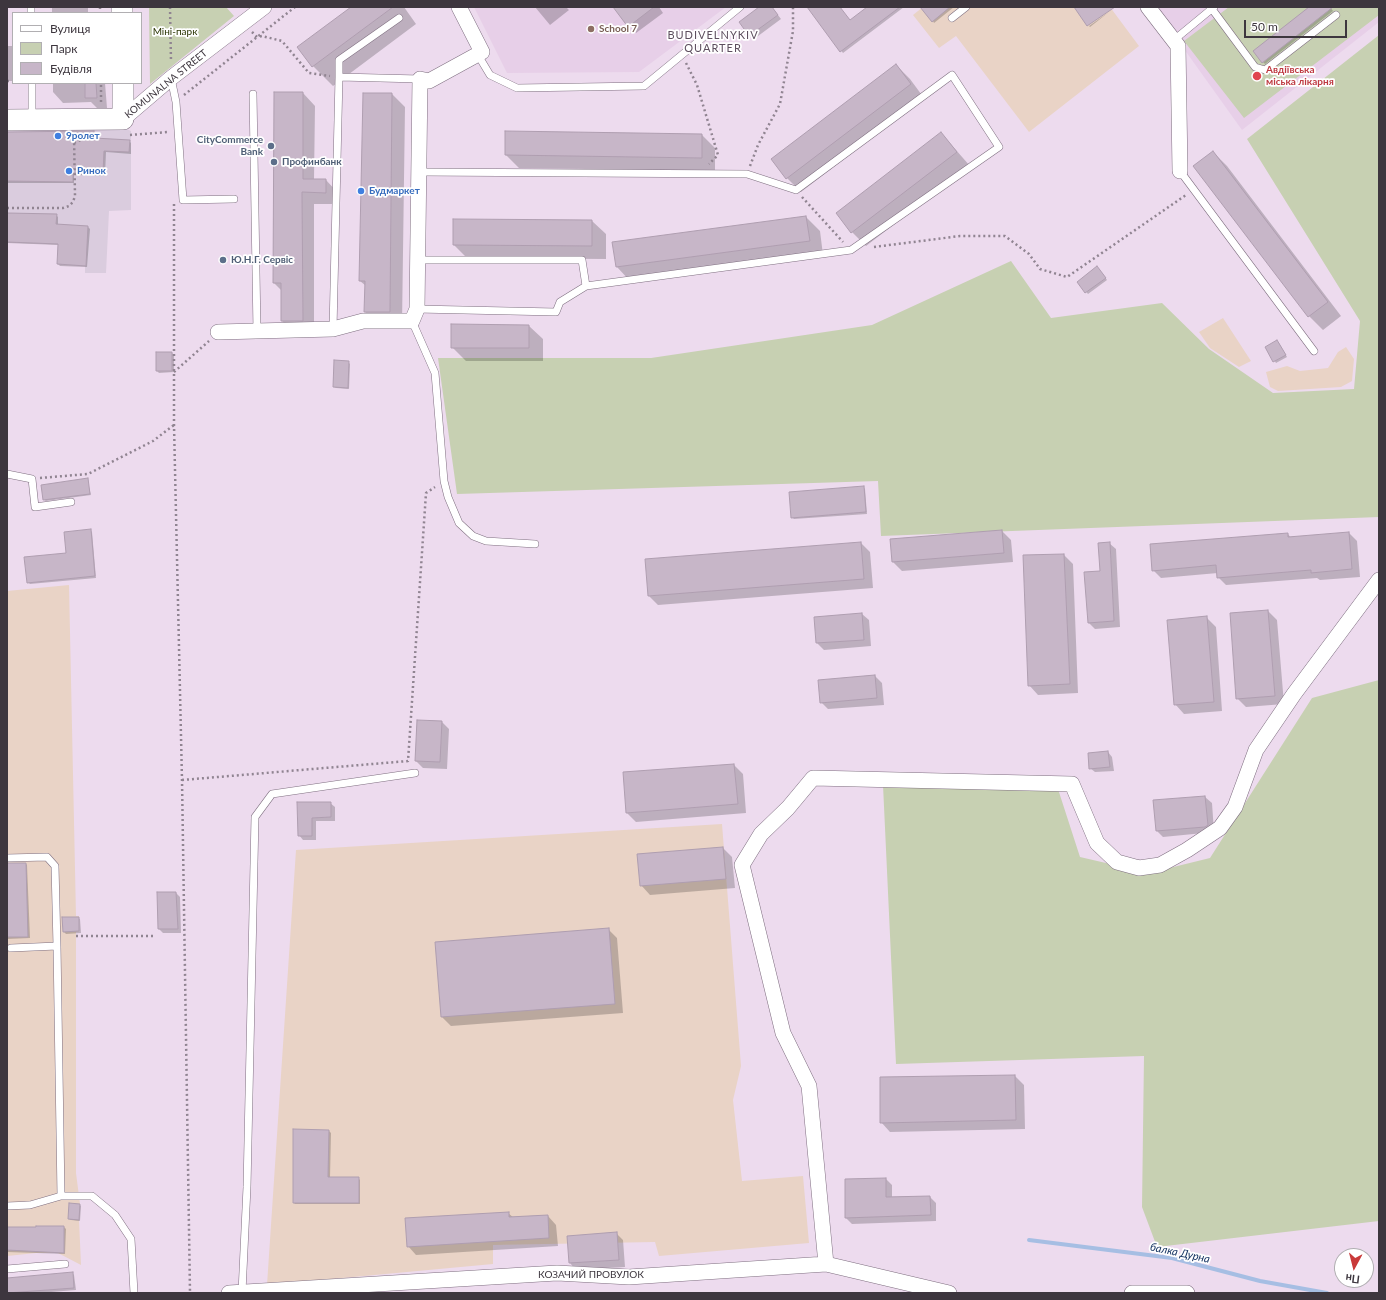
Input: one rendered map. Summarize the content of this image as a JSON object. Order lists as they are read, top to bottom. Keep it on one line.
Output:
{"streets":{"main road":["KOMUNALNA STREET"],"street":["КОЗАЧИЙ ПРОВУЛОК"]},"districts":["BUDIVELNYKIV QUARTER"],"water":["балка Дурна"],"parks":["Міні-парк"],"places":["School 7","Авдіївська міська лікарня","9ролет","CityCommerce Bank","Профинбанк","Ринок","Будмаркет","Ю.Н.Г. Сервіс"],"legend":["Вулиця","Парк","Будівля"],"scale_bar":"50 m","north":"bottom"}
